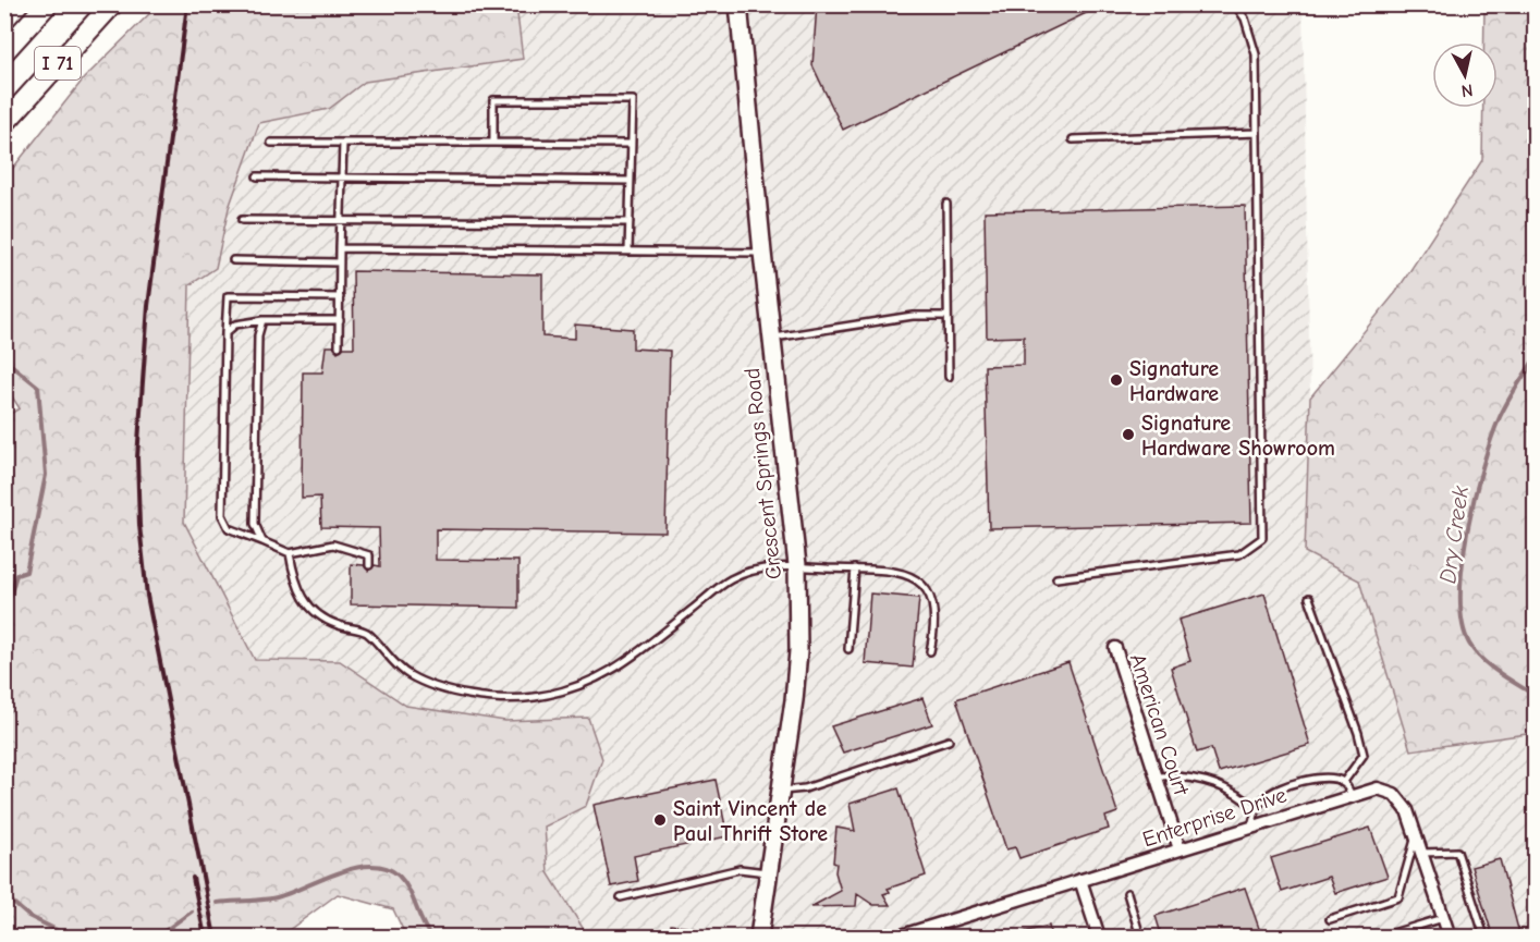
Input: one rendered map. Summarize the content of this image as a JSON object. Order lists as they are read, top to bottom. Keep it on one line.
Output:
{"streets":{"highway":["I 71"],"main road":["Crescent Springs Road"],"street":["American Court","Enterprise Drive"]},"crossings":[["American Court","Enterprise Drive"]],"water":["Dry Creek"],"places":["Signature Hardware","Signature Hardware Showroom","Saint Vincent de Paul Thrift Store"],"north":"bottom"}
